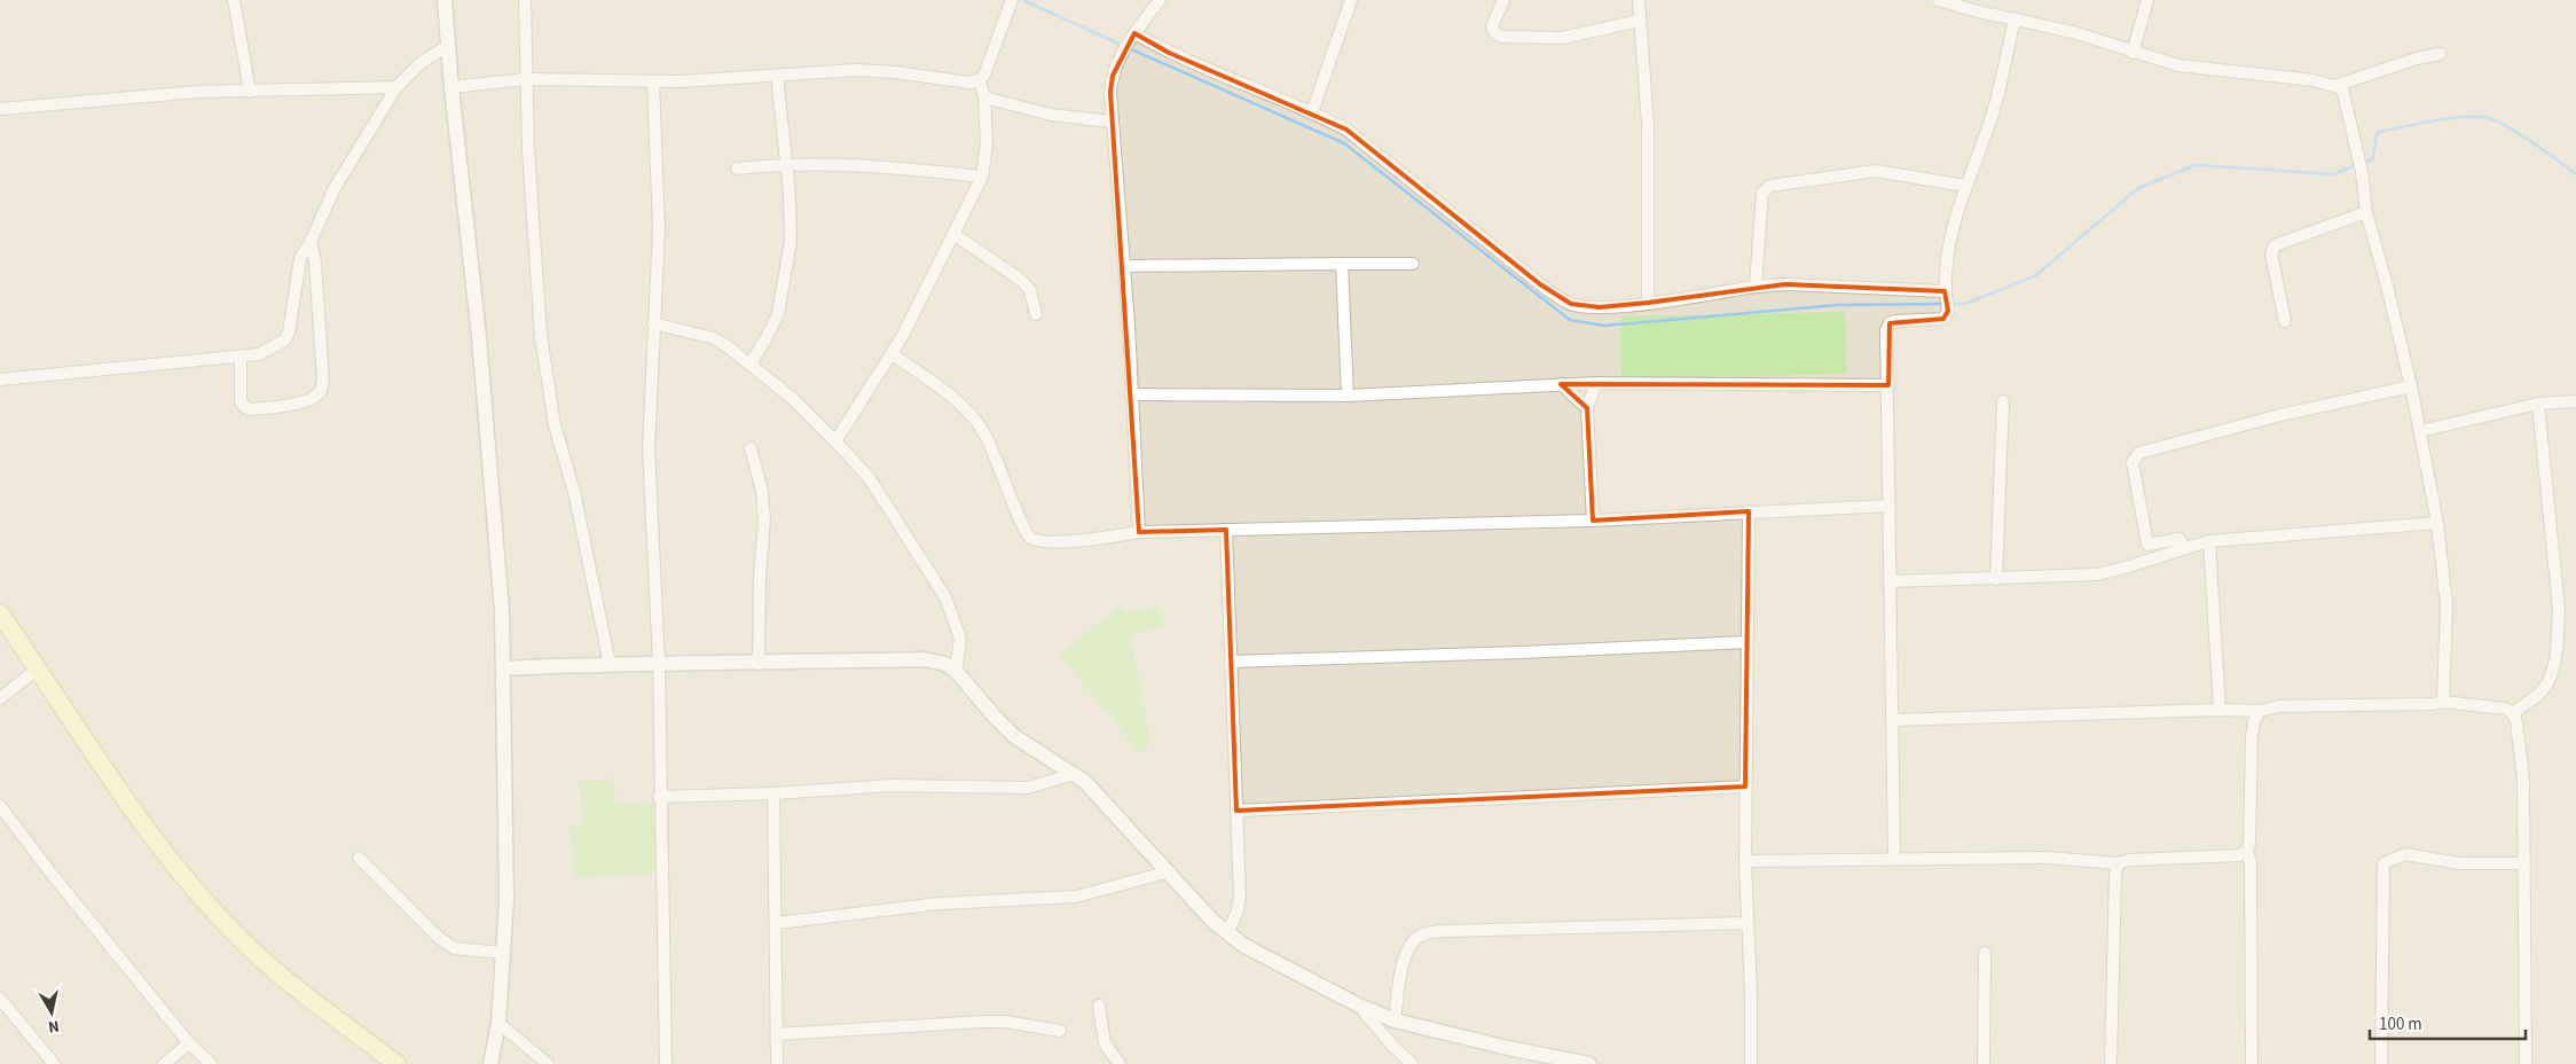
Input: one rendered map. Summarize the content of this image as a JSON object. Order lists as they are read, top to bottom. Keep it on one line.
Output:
{"scale_bar":"100 m","north":"bottom"}
